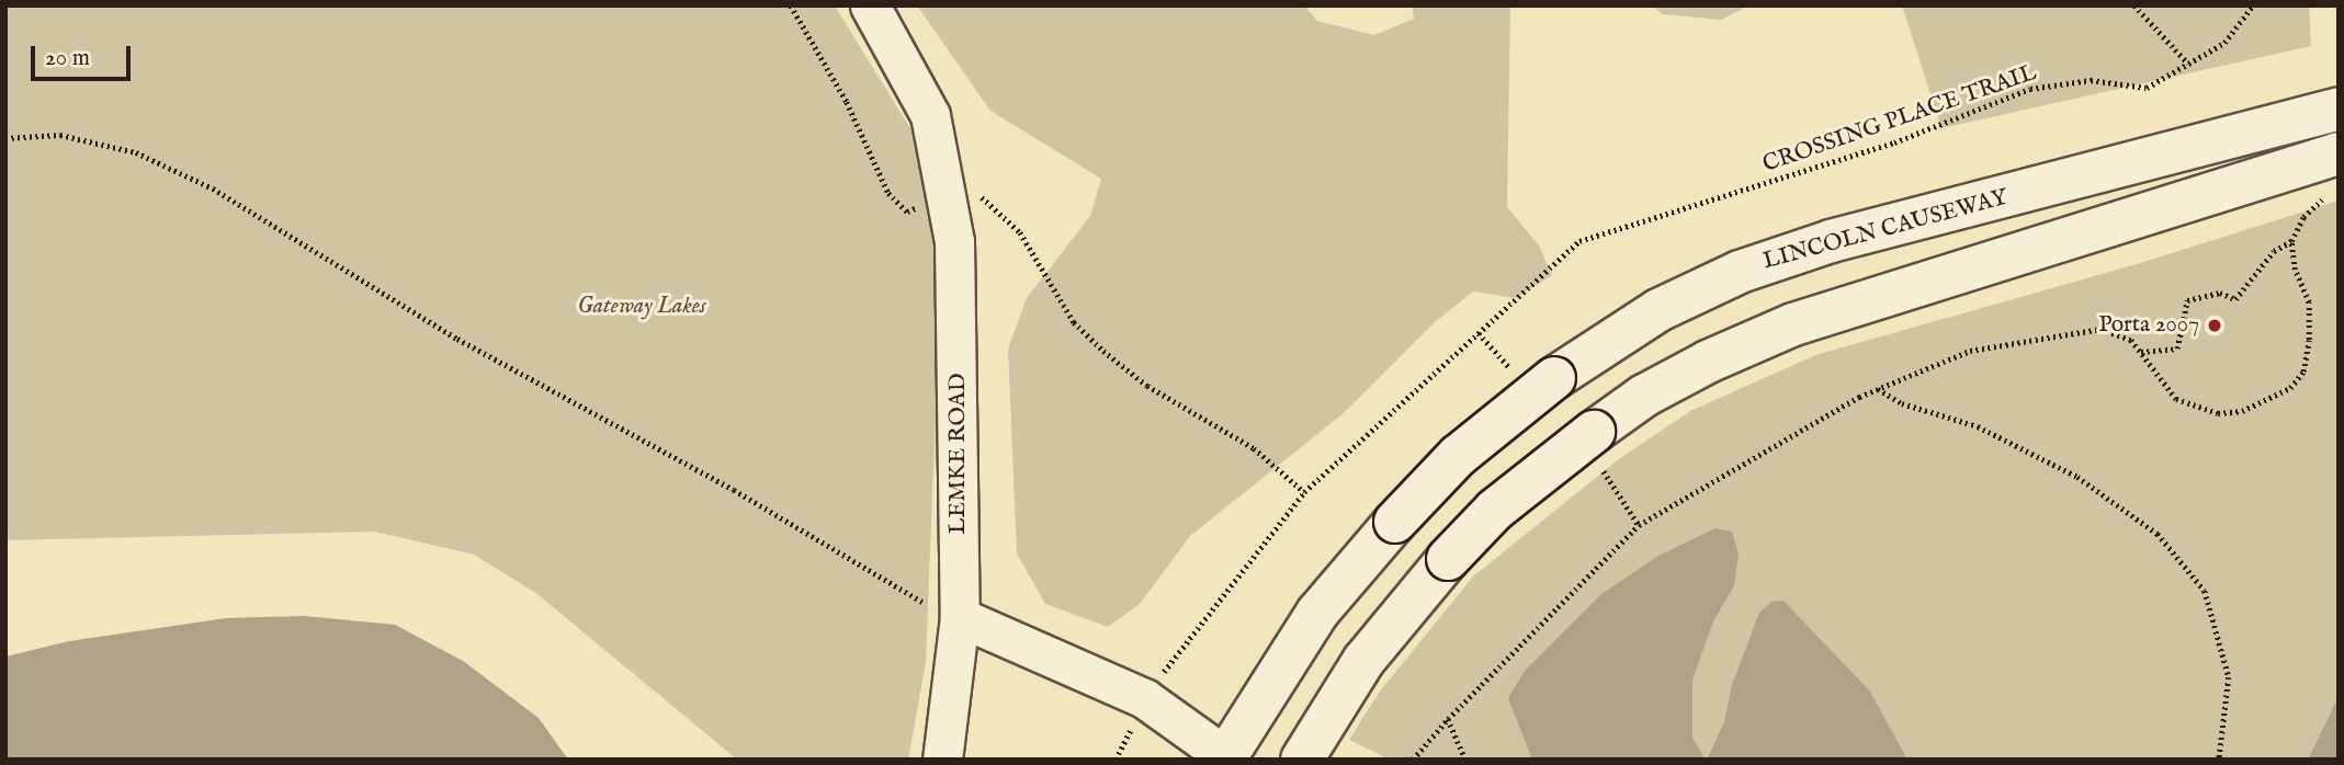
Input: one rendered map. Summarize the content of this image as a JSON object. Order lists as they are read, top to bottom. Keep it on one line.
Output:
{"streets":{"main road":["LINCOLN CAUSEWAY"],"street":["LEMKE ROAD"],"path":["CROSSING PLACE TRAIL"]},"parks":["Gateway Lakes"],"places":["Porta 2007"],"scale_bar":"20 m"}
